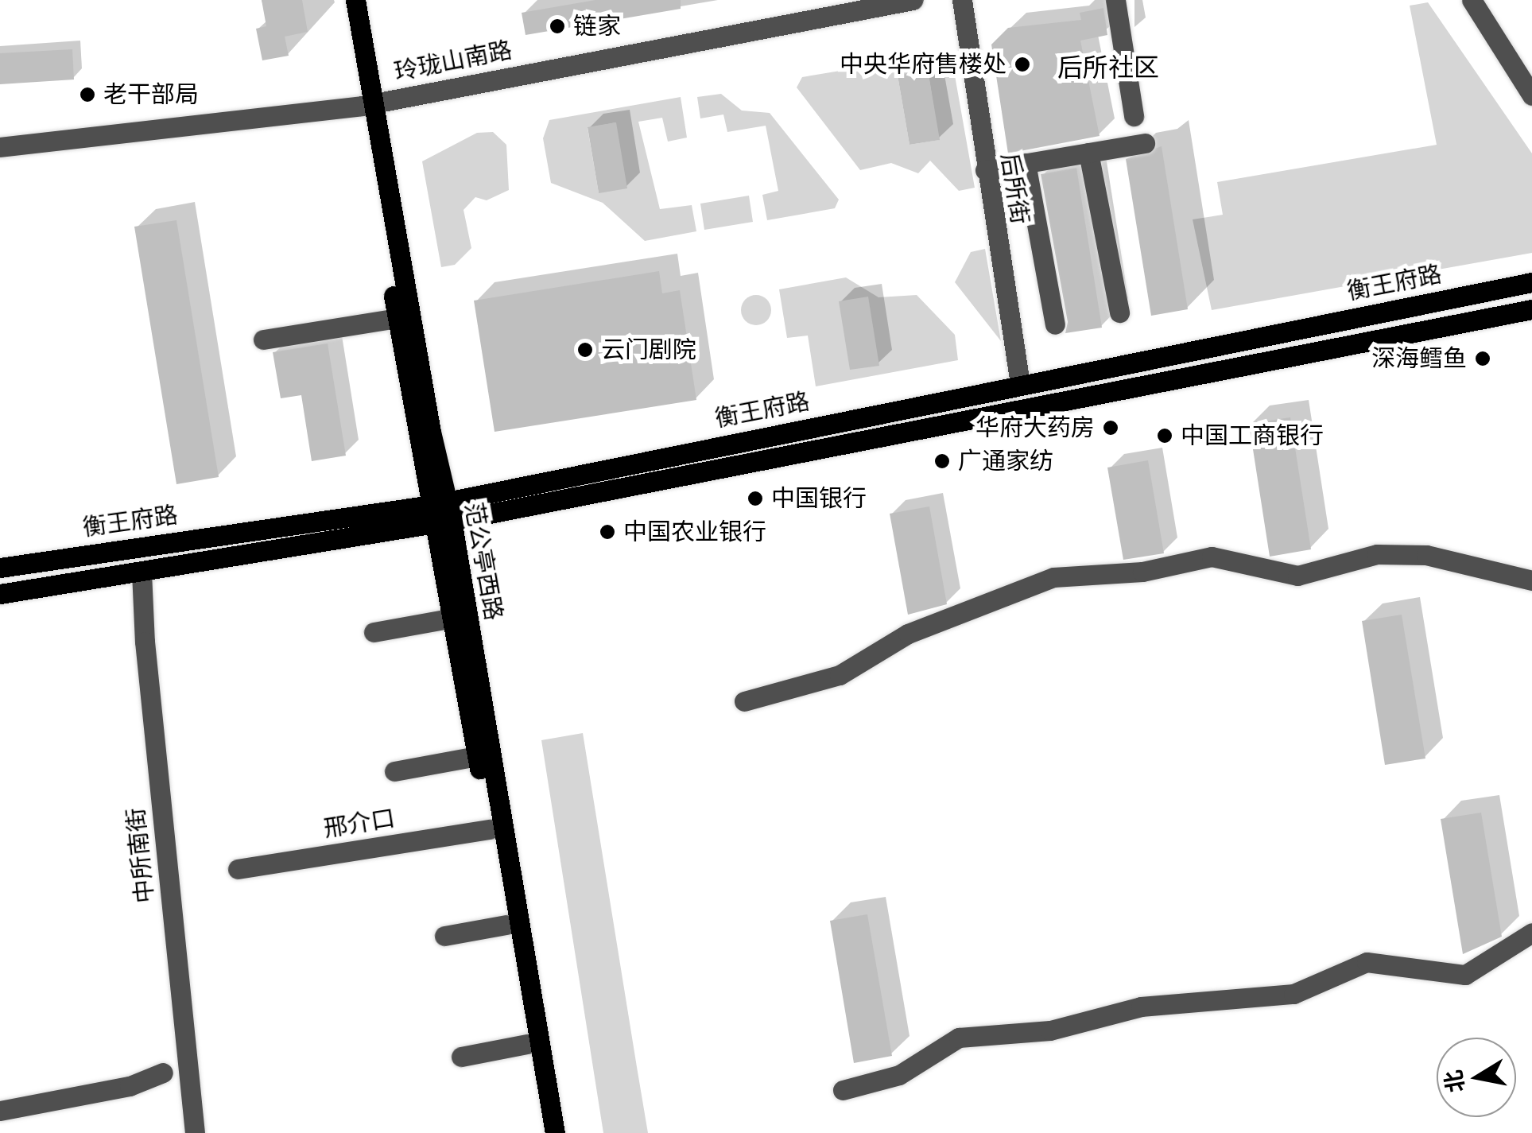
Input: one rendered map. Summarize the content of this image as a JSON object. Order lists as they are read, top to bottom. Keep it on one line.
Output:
{"streets":{"main road":["衡王府路","范公亭西路"],"street":["玲珑山南路","后所街","邢介口","中所南街"]},"crossings":[["玲珑山南路","范公亭西路"],["后所街","衡王府路"],["衡王府路","范公亭西路"],["衡王府路","中所南街"],["范公亭西路","邢介口"]],"districts":["后所社区"],"places":["链家","中央华府售楼处","老干部局","云门剧院","深海鳕鱼","华府大药房","中国工商银行","广通家纺","中国银行","中国农业银行"],"north":"left"}
